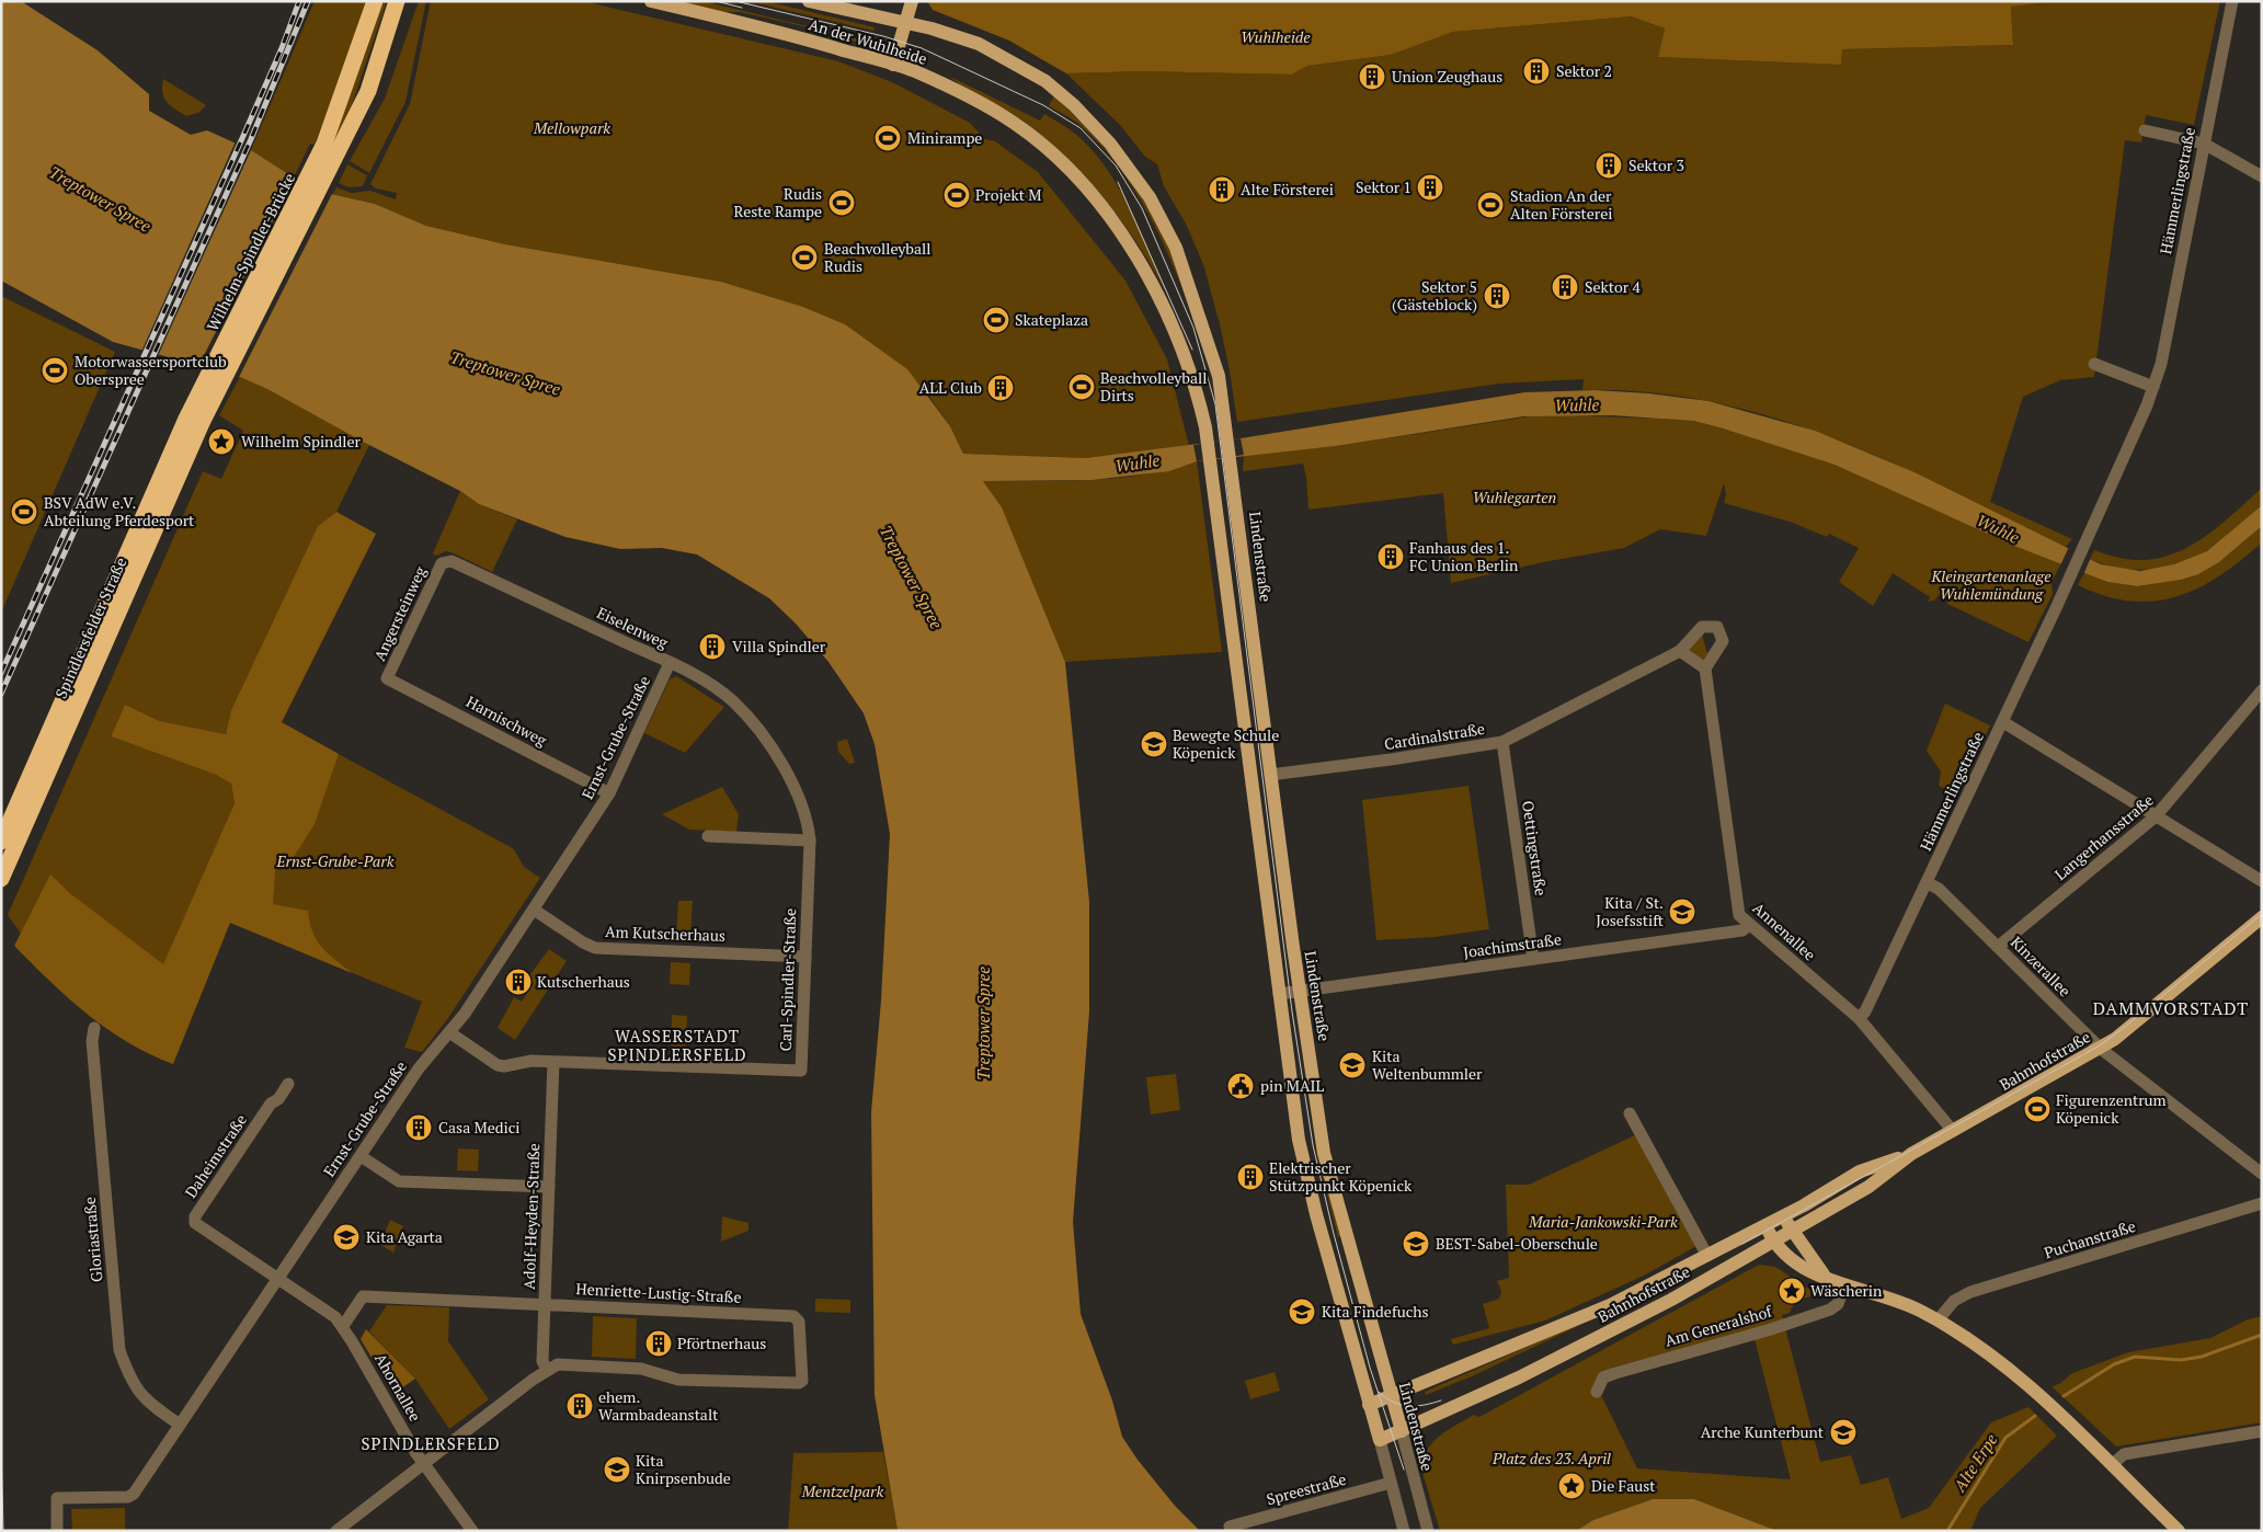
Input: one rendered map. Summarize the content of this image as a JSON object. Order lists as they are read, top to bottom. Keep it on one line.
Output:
{"streets":{"highway":["Wilhelm-Spindler-Brücke","Spindlersfelder Straße"],"main road":["An der Wuhlheide","Lindenstraße","Bahnhofstraße"],"street":["Hämmerlingstraße","Angersteinweg","Eiselenweg","Harnischweg","Cardinalstraße","Ernst-Grube-Straße","Langerhansstraße","Oettingstraße","Annenallee","Am Kutscherhaus","Joachimstraße","Kinzerallee","Carl-Spindler-Straße","Daheimstraße","Adolf-Heyden-Straße","Gloriastraße","Puchanstraße","Henriette-Lustig-Straße","Am Generalshof","Ahornallee","Spreestraße"]},"crossings":[["An der Wuhlheide","Lindenstraße"],["An der Wuhlheide","Joachimstraße"],["Hämmerlingstraße","Annenallee"],["Hämmerlingstraße","Kinzerallee"],["Wilhelm-Spindler-Brücke","Spindlersfelder Straße"],["Lindenstraße","Cardinalstraße"],["Lindenstraße","Joachimstraße"],["Lindenstraße","Bahnhofstraße"],["Angersteinweg","Eiselenweg"],["Angersteinweg","Harnischweg"],["Eiselenweg","Ernst-Grube-Straße"],["Eiselenweg","Carl-Spindler-Straße"],["Harnischweg","Ernst-Grube-Straße"],["Cardinalstraße","Oettingstraße"],["Ernst-Grube-Straße","Am Kutscherhaus"],["Ernst-Grube-Straße","Carl-Spindler-Straße"],["Ernst-Grube-Straße","Daheimstraße"],["Ernst-Grube-Straße","Gloriastraße"],["Ernst-Grube-Straße","Ahornallee"],["Langerhansstraße","Kinzerallee"],["Oettingstraße","Joachimstraße"],["Annenallee","Joachimstraße"],["Annenallee","Bahnhofstraße"],["Am Kutscherhaus","Carl-Spindler-Straße"],["Kinzerallee","Bahnhofstraße"],["Carl-Spindler-Straße","Adolf-Heyden-Straße"],["Daheimstraße","Ahornallee"],["Adolf-Heyden-Straße","Henriette-Lustig-Straße"],["Henriette-Lustig-Straße","Ahornallee"]],"districts":["DAMMVORSTADT","WASSERSTADT SPINDLERSFELD","SPINDLERSFELD"],"water":["Treptower Spree","Wuhle","Alte Erpe"],"parks":["Wuhlheide","Mellowpark","Wuhlegarten","Kleingartenanlage Wuhlemündung","Ernst-Grube-Park","Maria-Jankowski-Park","Platz des 23. April","Mentzelpark"],"places":{"building":["Sektor 2","Union Zeughaus","Sektor 3","Sektor 1","Alte Försterei","Sektor 4","Sektor 5 (Gästeblock)","ALL Club","Fanhaus des 1. FC Union Berlin","Villa Spindler","Kutscherhaus","Casa Medici","Elektrischer Stützpunkt Köpenick","Pförtnerhaus","ehem. Warmbadeanstalt"],"sports":["Minirampe","Projekt M","Rudis Reste Rampe","Stadion An der Alten Försterei","Beachvolleyball Rudis","Skateplaza","Motorwassersportclub Oberspree","Beachvolleyball Dirts","BSV AdW e.V. Abteilung Pferdesport","Figurenzentrum Köpenick"],"place":["Wilhelm Spindler","Wäscherin","Die Faust"],"school or university":["Bewegte Schule Köpenick","Kita / St. Josefsstift","Kita Weltenbummler","Kita Agarta","BEST-Sabel-Oberschule","Kita Findefuchs","Arche Kunterbunt","Kita Knirpsenbude"],"public building":["pin MAIL"]}}
